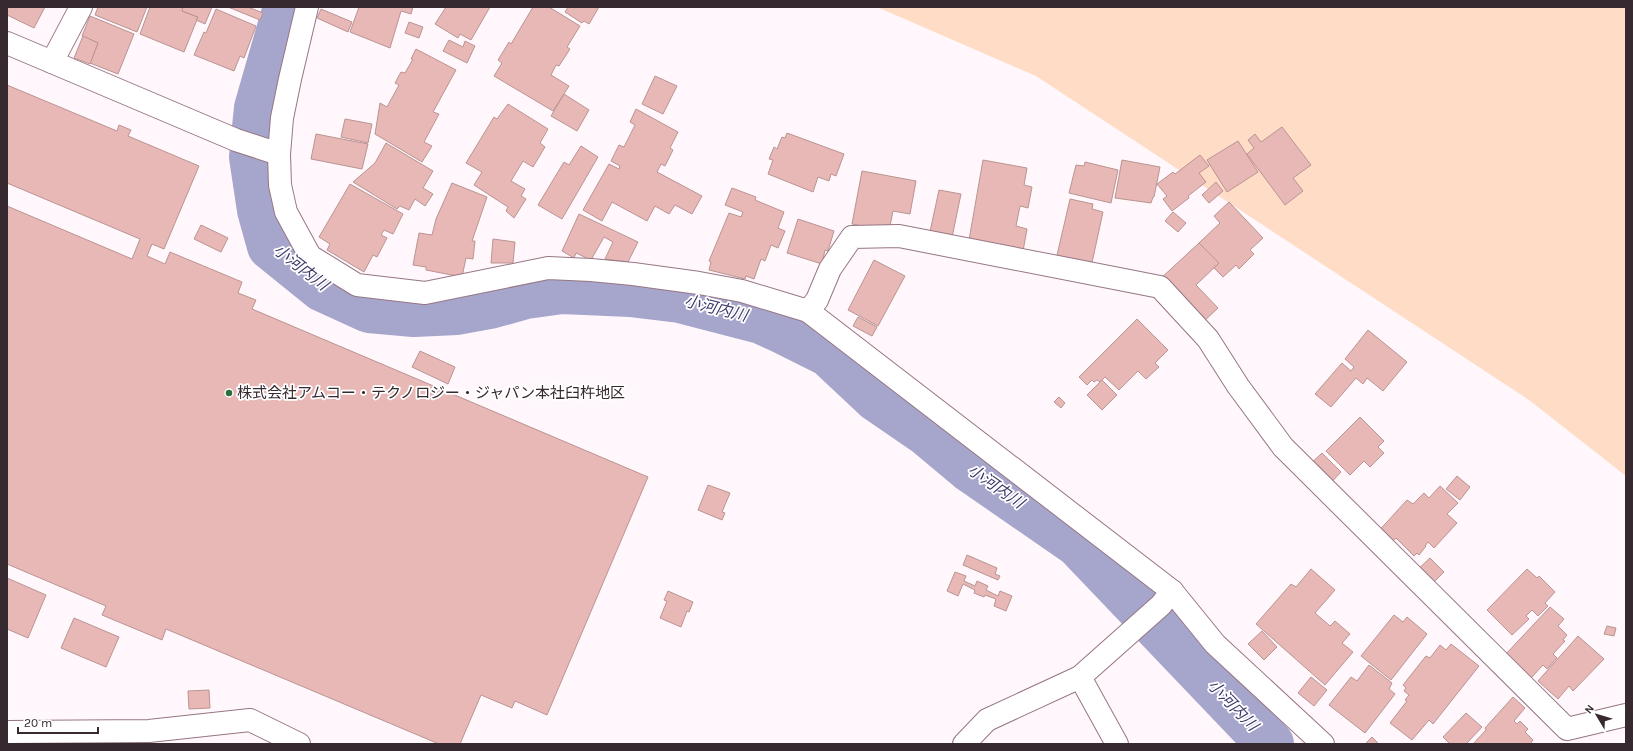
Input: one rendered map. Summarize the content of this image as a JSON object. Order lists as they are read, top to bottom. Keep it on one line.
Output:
{"water":["小河内川"],"places":["株式会社アムコー・テクノロジー・ジャパン本社臼杵地区"],"scale_bar":"20 m","north":"top left"}
